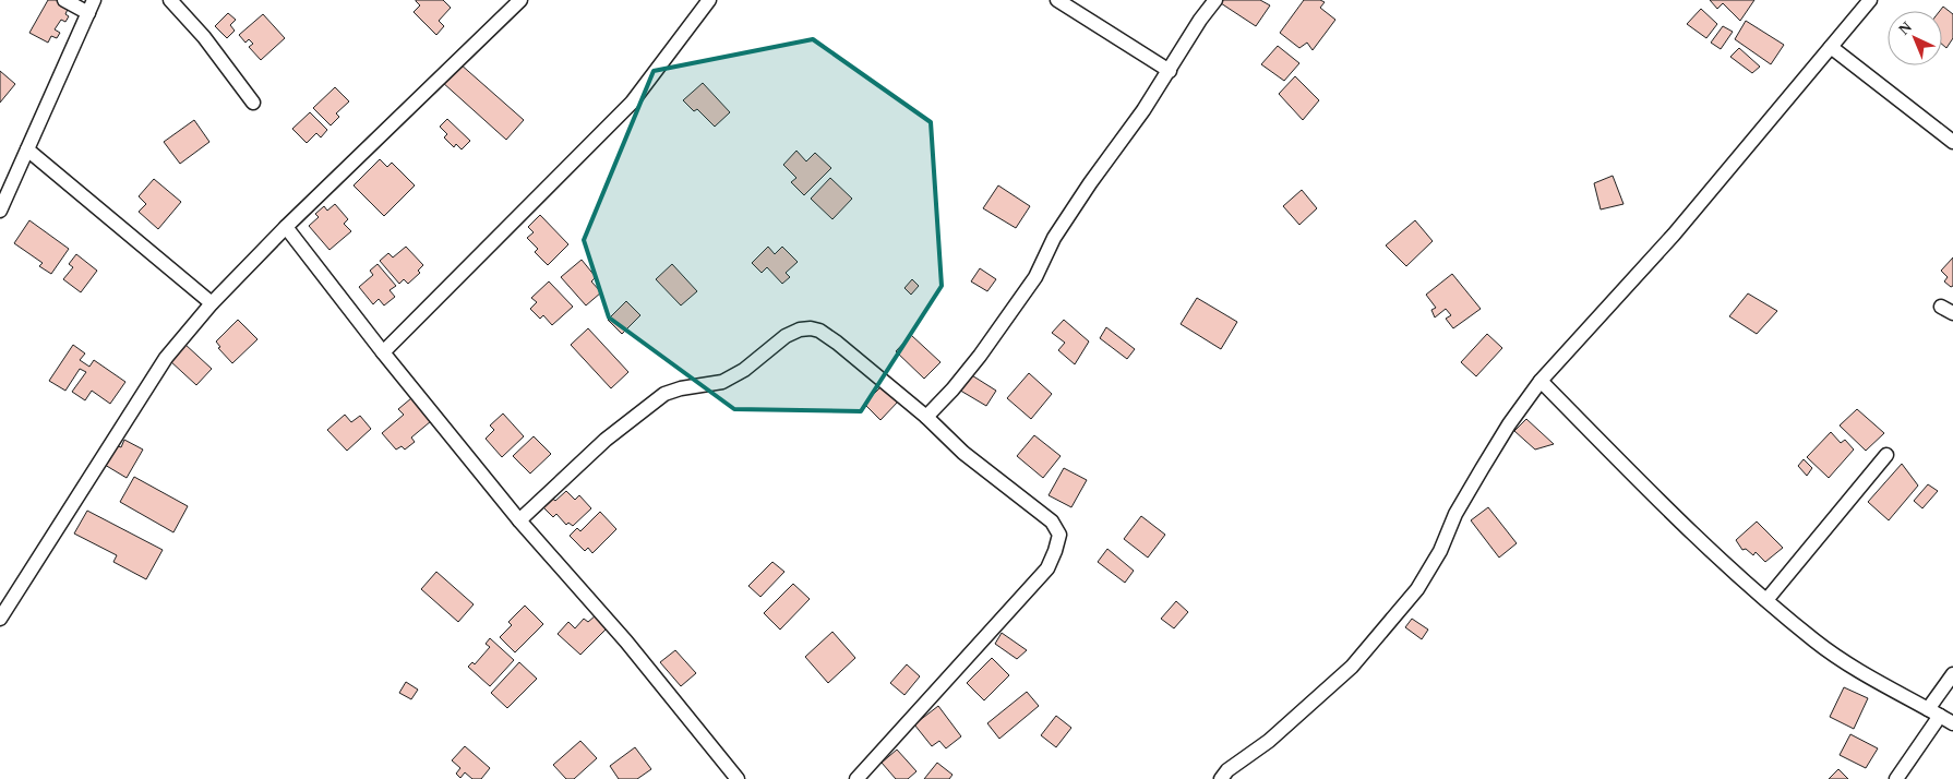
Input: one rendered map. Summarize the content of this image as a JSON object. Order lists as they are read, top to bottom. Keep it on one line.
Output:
{"north":"top left"}
